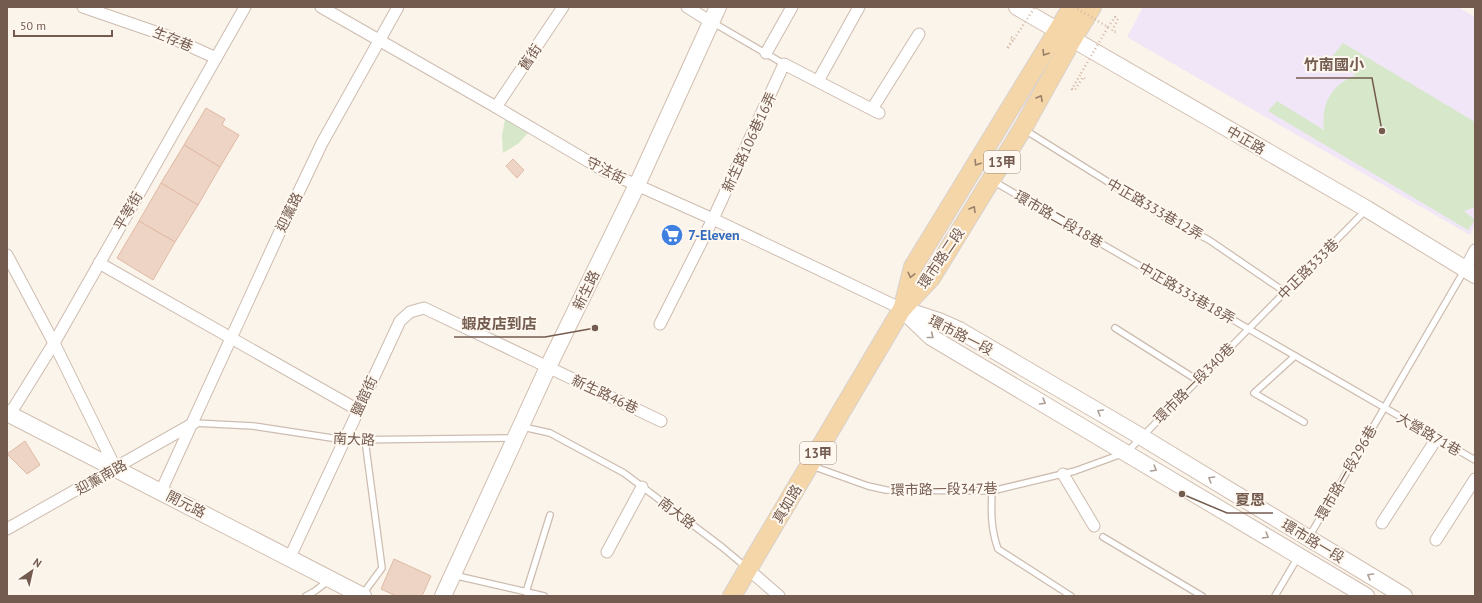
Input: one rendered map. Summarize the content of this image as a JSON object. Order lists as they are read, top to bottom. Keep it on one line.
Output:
{"streets":{"main road":["中正路","13甲","環市路二段","新生路","環市路一段","開元路","真如路"],"street":["生存巷","舊街","新生路106巷16弄","守法街","平等街","迎薰路","新生路46巷","鹽館街","南大路","迎薰南路"],"lane":["中正路333巷12弄","環市路二段18巷","中正路333巷","中正路333巷18弄","環市路一段340巷","大營路71巷","環市路一段296巷","環市路一段347巷"]},"crossings":[["生存巷","平等街"],["舊街","守法街"],["中正路","環市路二段"],["中正路","中正路333巷"],["中正路","環市路一段296巷"],["新生路106巷16弄","守法街"],["守法街","迎薰路"],["守法街","環市路二段"],["守法街","新生路"],["守法街","環市路一段"],["守法街","真如路"],["中正路333巷12弄","環市路二段"],["中正路333巷12弄","中正路333巷"],["平等街","開元路"],["迎薰路","南大路"],["迎薰路","迎薰南路"],["迎薰路","開元路"],["環市路二段18巷","環市路二段"],["環市路二段18巷","中正路333巷18弄"],["環市路二段","環市路一段"],["環市路二段","真如路"],["中正路333巷","中正路333巷18弄"],["中正路333巷","環市路一段340巷"],["新生路","新生路46巷"],["新生路","鹽館街"],["新生路","南大路"],["中正路333巷18弄","環市路一段340巷"],["中正路333巷18弄","大營路71巷"],["環市路一段","環市路一段340巷"],["環市路一段","環市路一段296巷"],["環市路一段","環市路一段347巷"],["環市路一段","真如路"],["環市路一段340巷","環市路一段347巷"],["新生路46巷","鹽館街"],["鹽館街","南大路"],["鹽館街","開元路"],["大營路71巷","環市路一段296巷"],["南大路","迎薰南路"],["南大路","真如路"],["迎薰南路","開元路"],["環市路一段347巷","真如路"]],"places":{"other":["竹南國小","蝦皮店到店","夏恩"],"supermarket":["7-Eleven"]},"scale_bar":"50 m","north":"top right"}
